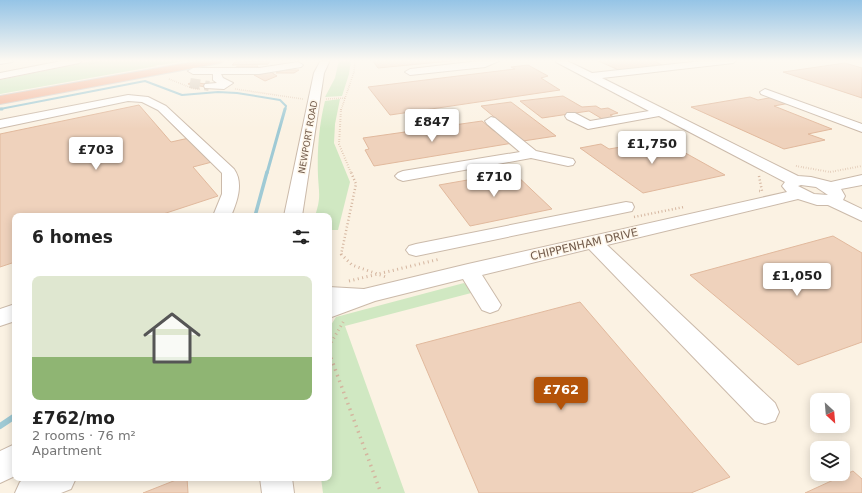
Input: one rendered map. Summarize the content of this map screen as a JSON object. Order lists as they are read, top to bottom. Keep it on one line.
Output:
{"streets":{"street":["NEWPORT ROAD","CHIPPENHAM DRIVE"]},"north":"bottom right","page":{"price":["£847","£1,750","£703","£710","£1,050","£762"],"heading":"6 homes","list":[{"name":"£762/mo","note":"2 rooms · 76 m² · Apartment"}]}}
